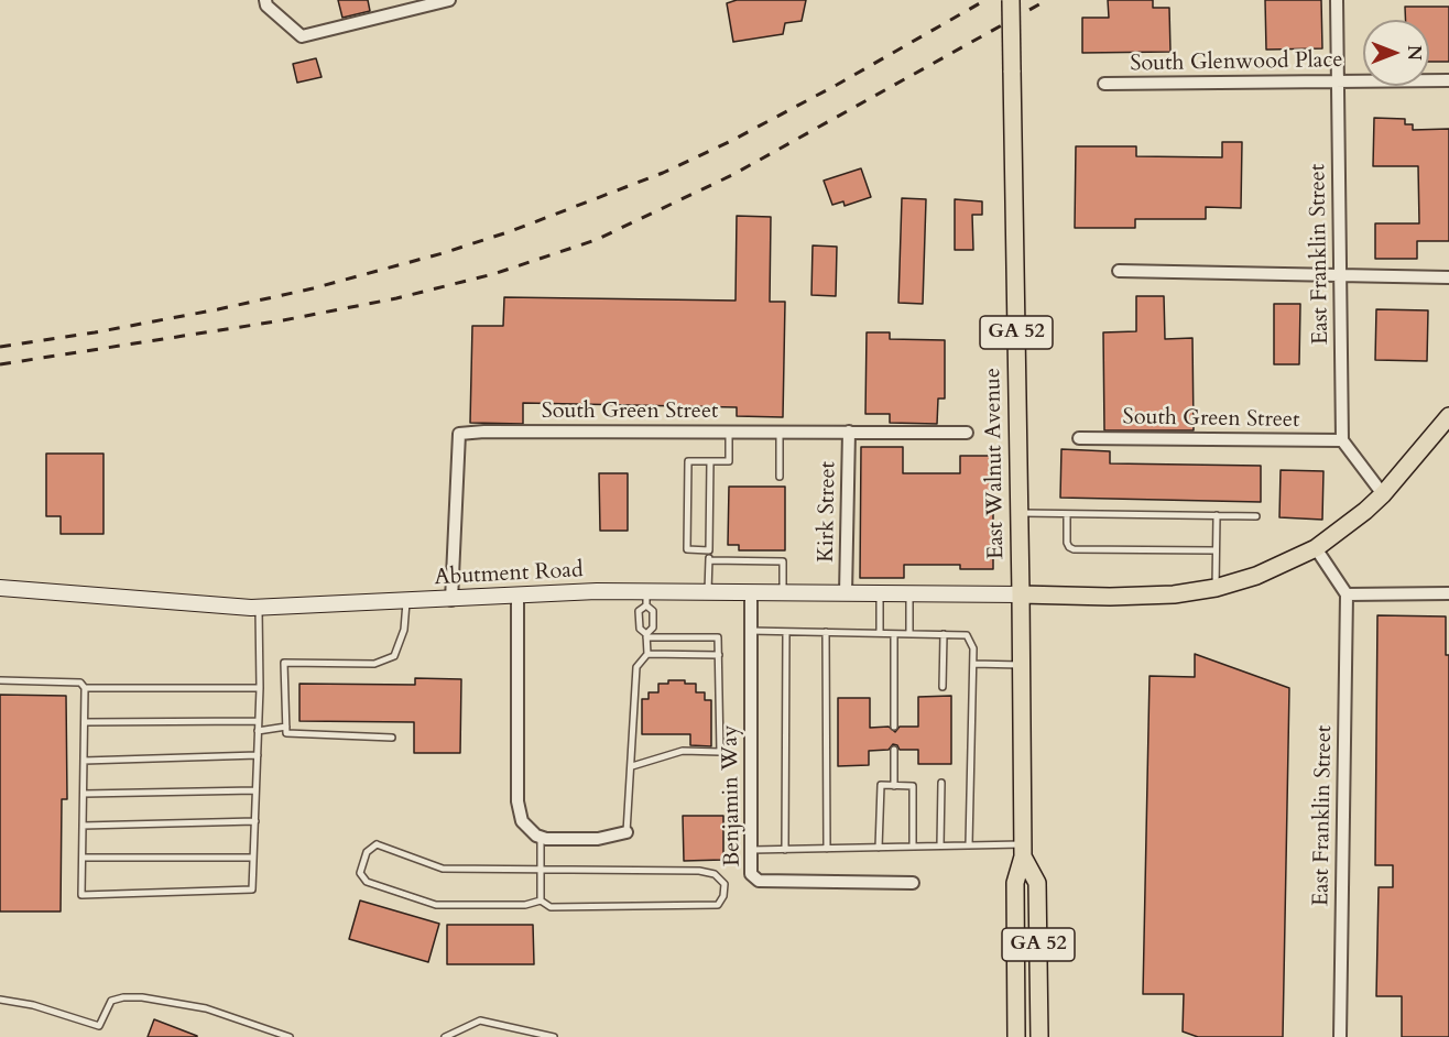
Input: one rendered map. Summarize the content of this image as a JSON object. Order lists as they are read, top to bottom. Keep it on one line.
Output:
{"streets":{"main road":["GA 52","East Walnut Avenue","Abutment Road"],"street":["South Glenwood Place","East Franklin Street","South Green Street","Kirk Street","Benjamin Way"]},"crossings":[["South Glenwood Place","East Franklin Street"],["East Franklin Street","South Green Street"],["South Green Street","Kirk Street"],["South Green Street","Abutment Road"],["East Walnut Avenue","Abutment Road"],["Kirk Street","Abutment Road"],["Abutment Road","Benjamin Way"]],"north":"right"}
